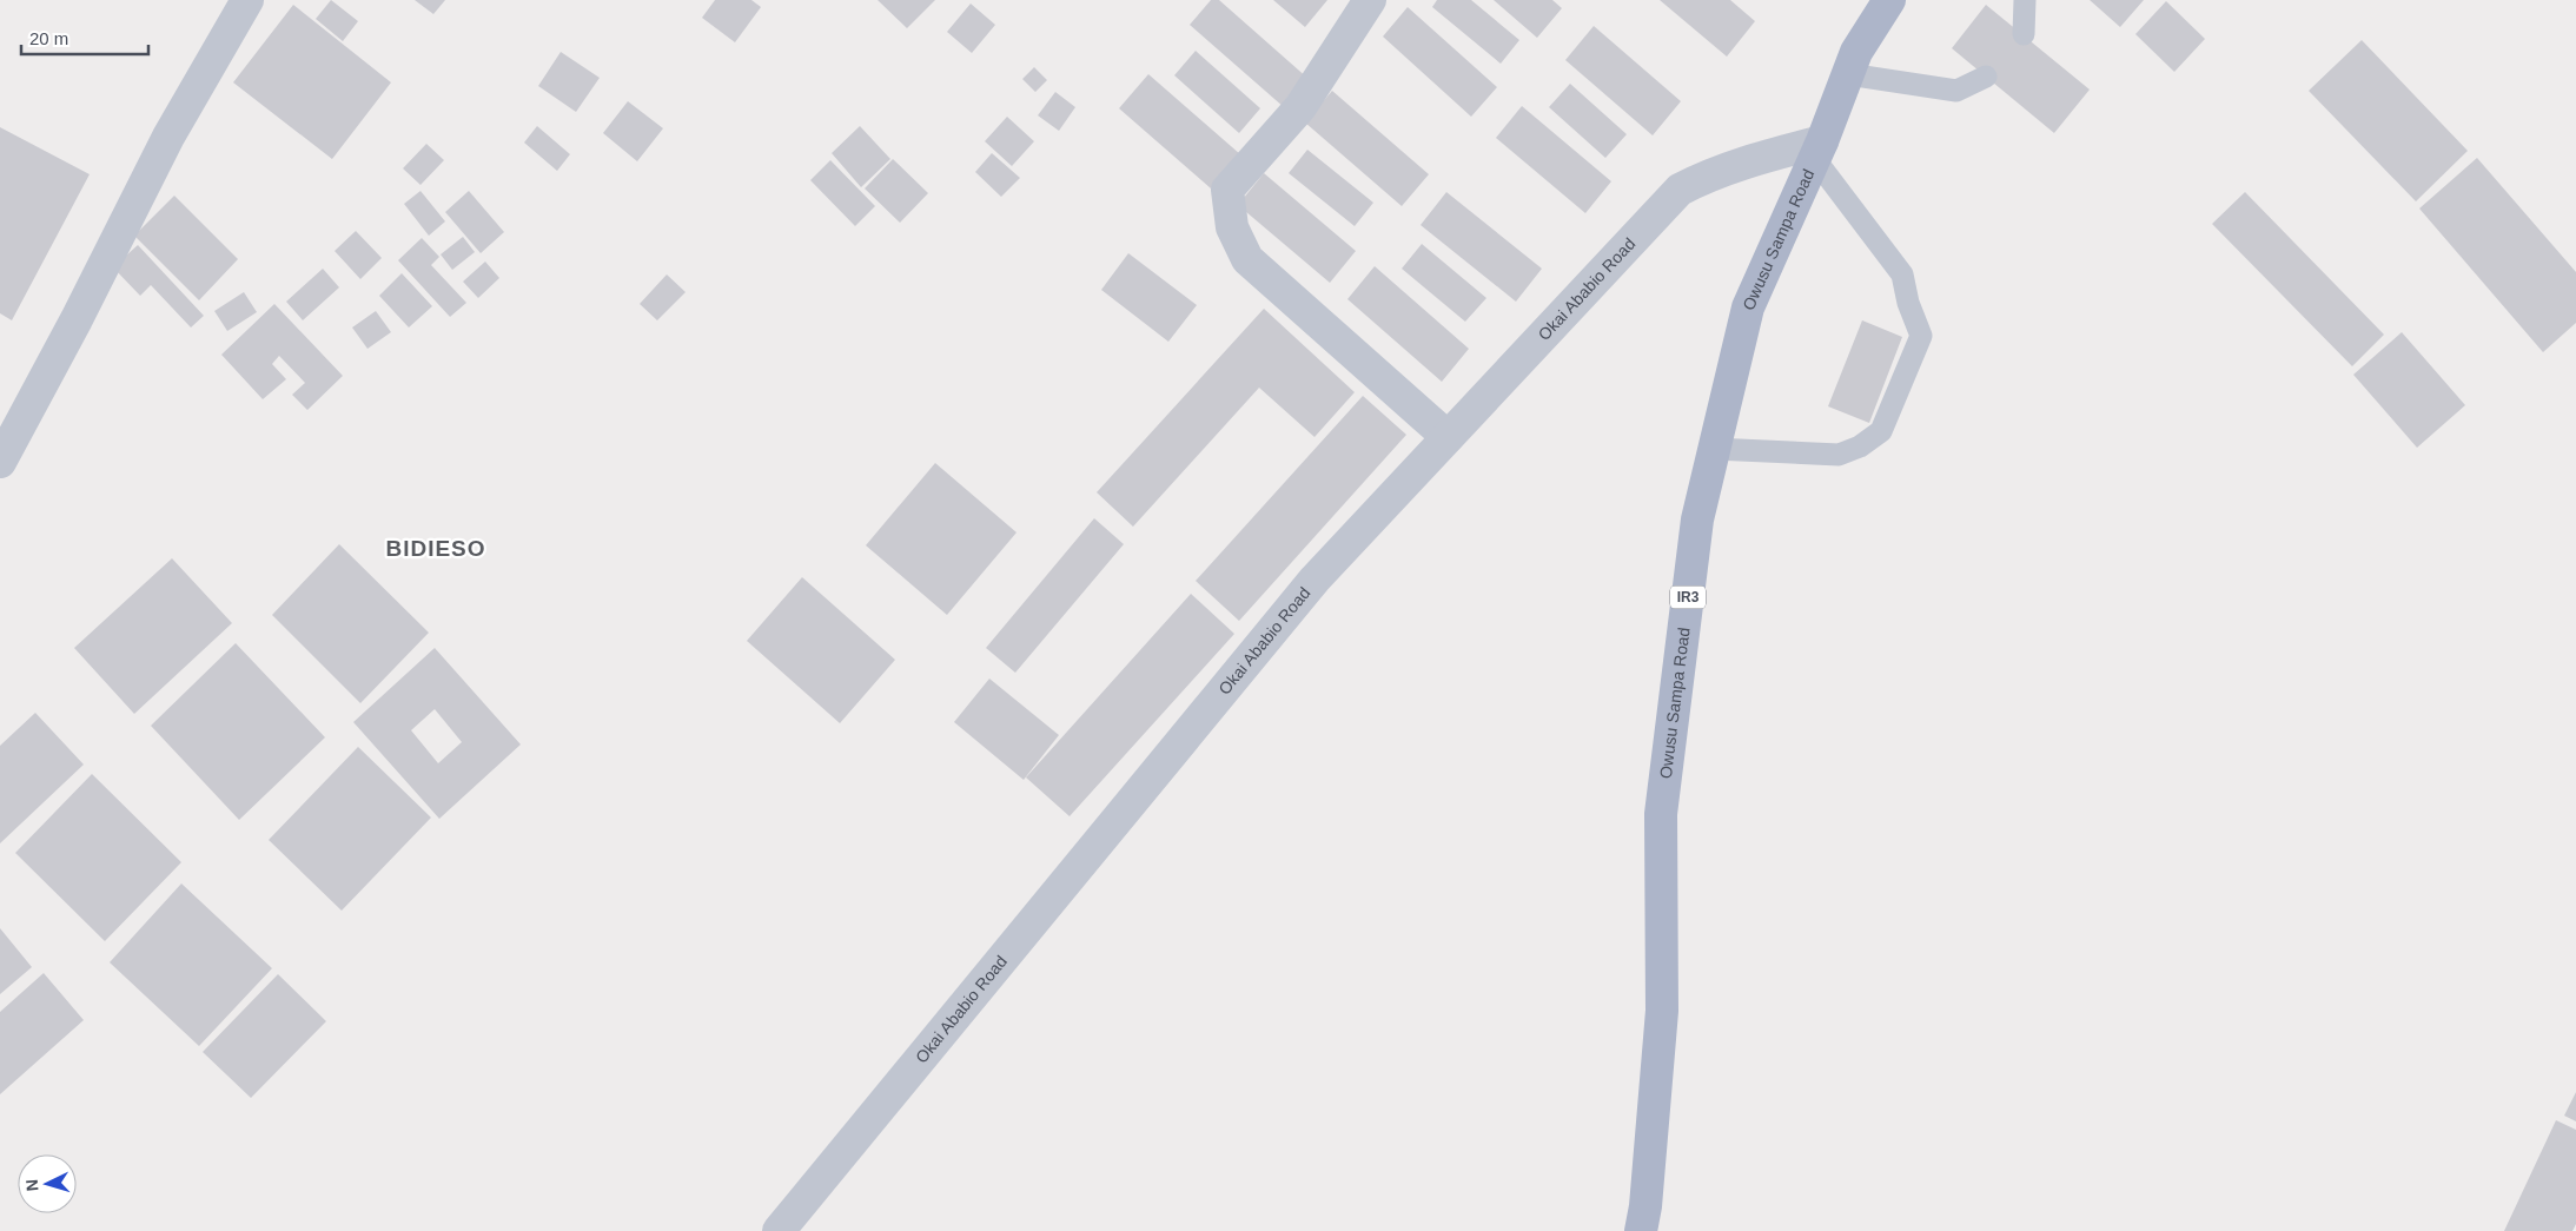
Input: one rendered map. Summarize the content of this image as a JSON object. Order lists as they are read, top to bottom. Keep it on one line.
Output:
{"streets":{"main road":["Owusu Sampa Road","IR3"],"street":["Okai Ababio Road"]},"crossings":[["Owusu Sampa Road","Okai Ababio Road"]],"districts":["BIDIESO"],"scale_bar":"20 m","north":"left"}
